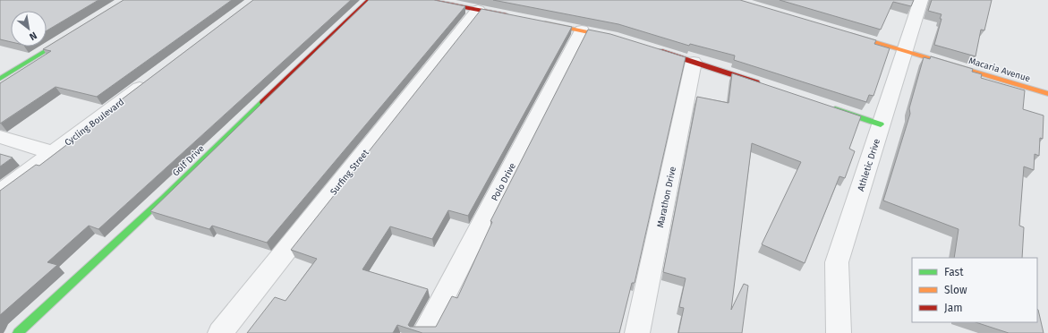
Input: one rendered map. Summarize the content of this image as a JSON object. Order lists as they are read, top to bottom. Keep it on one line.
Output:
{"streets":{"street":["Macaria Avenue","Cycling Boulevard","Golf Drive","Athletic Drive","Surfing Street","Polo Drive","Marathon Drive"]},"crossings":[["Macaria Avenue","Athletic Drive"]],"legend":["Fast","Slow","Jam"],"north":"bottom right"}
